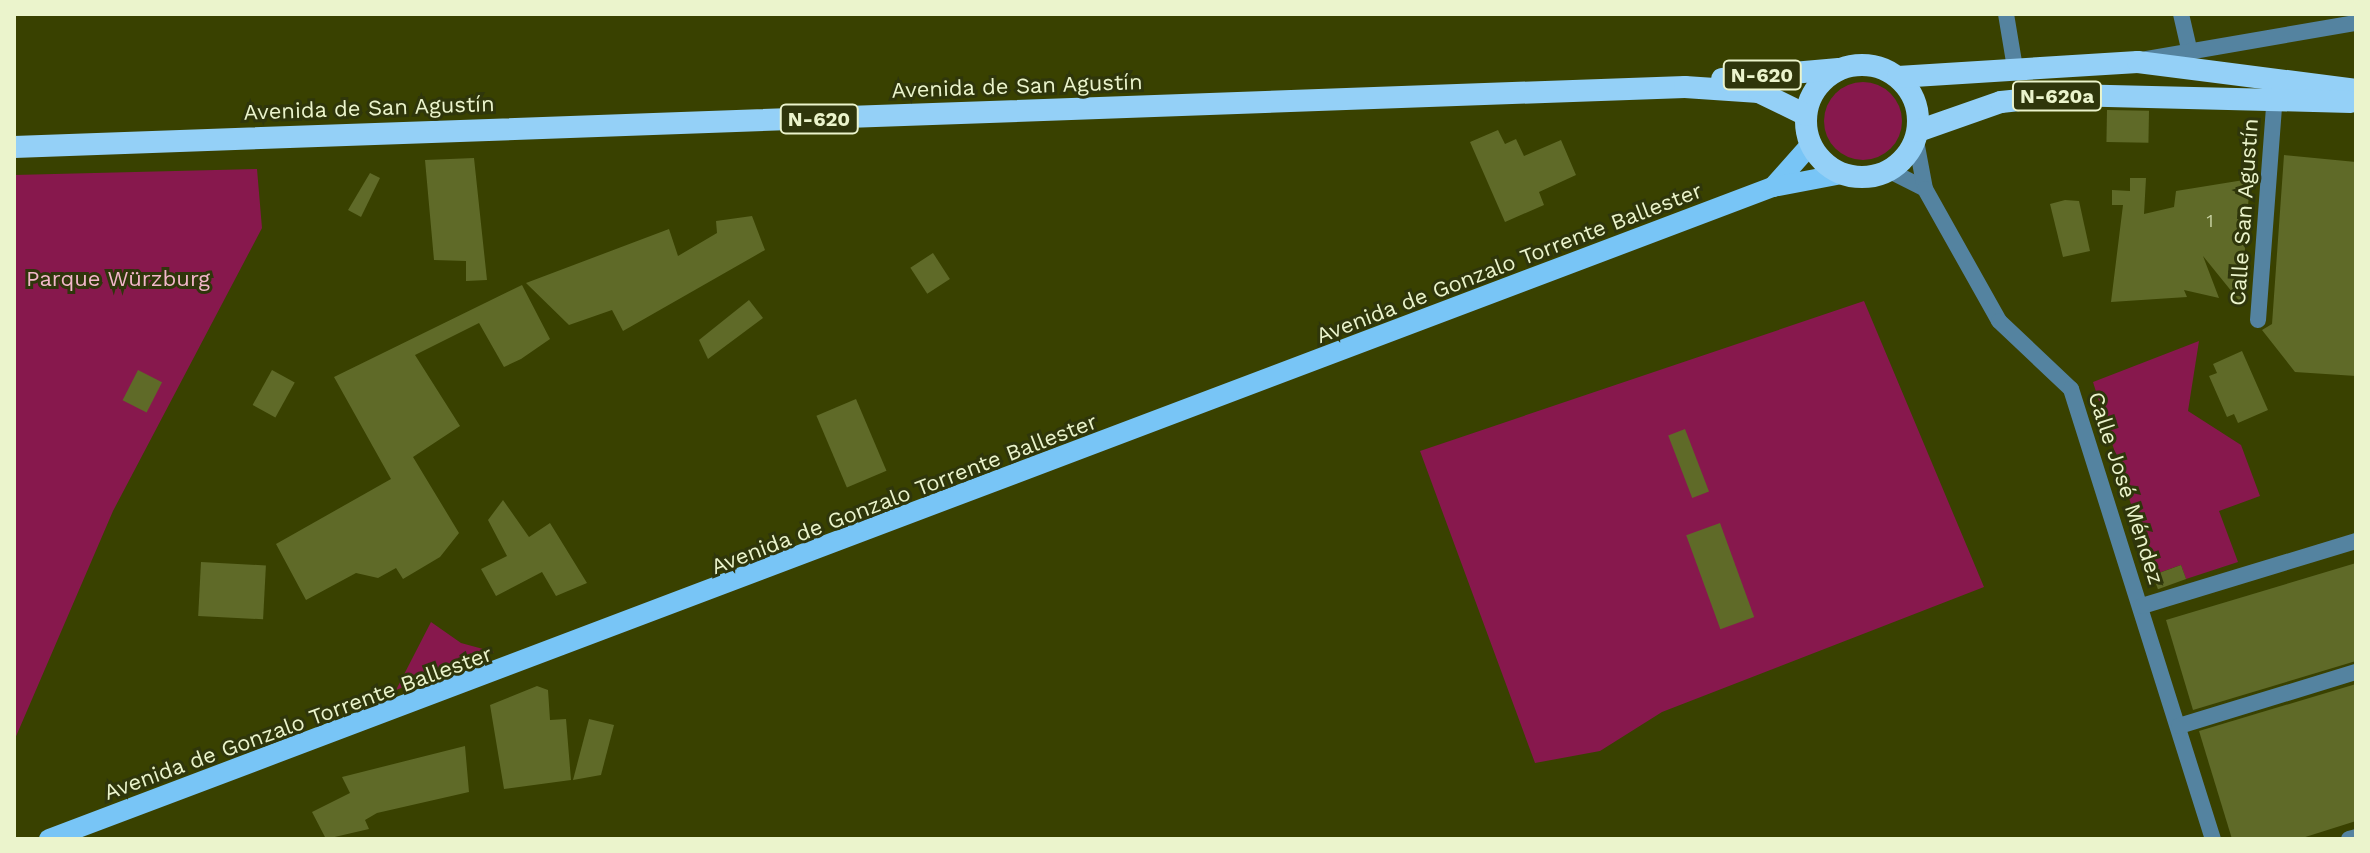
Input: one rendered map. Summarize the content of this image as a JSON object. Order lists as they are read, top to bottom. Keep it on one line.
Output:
{"streets":{"highway":["N-620","Avenida de San Agustín","N-620a"],"main road":["Avenida de Gonzalo Torrente Ballester"],"street":["Calle San Agustín","Calle José Méndez"]},"crossings":[["N-620","Avenida de San Agustín"],["N-620","N-620a"],["N-620","Avenida de Gonzalo Torrente Ballester"],["N-620","Calle José Méndez"],["Avenida de San Agustín","N-620a"],["Avenida de San Agustín","Avenida de Gonzalo Torrente Ballester"],["Avenida de San Agustín","Calle José Méndez"],["N-620a","Avenida de Gonzalo Torrente Ballester"],["N-620a","Calle José Méndez"],["Avenida de Gonzalo Torrente Ballester","Calle José Méndez"]],"parks":["Parque Würzburg"],"house_numbers":["1"]}
